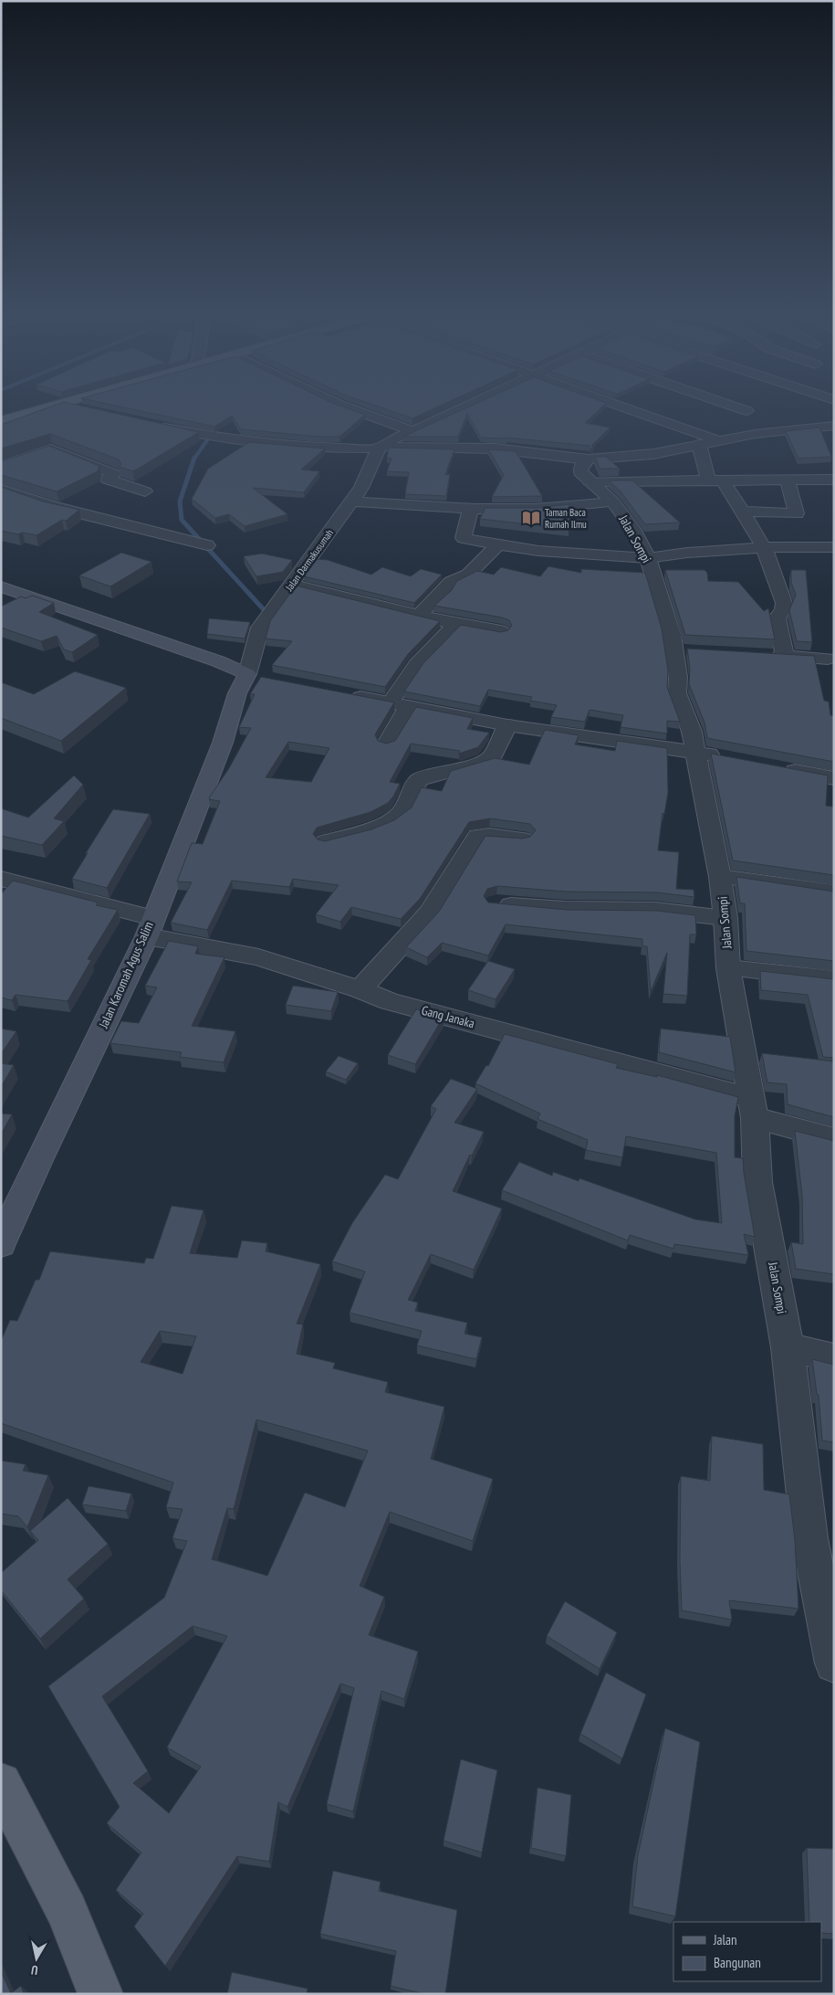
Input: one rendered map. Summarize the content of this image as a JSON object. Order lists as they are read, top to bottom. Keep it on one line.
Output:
{"streets":{"main road":["Jalan Karomah Agus Salim"],"street":["Jalan Sompi","Jalan Darmakusumah","Gang Janaka"]},"crossings":[["Jalan Sompi","Gang Janaka"],["Jalan Darmakusumah","Jalan Karomah Agus Salim"],["Jalan Karomah Agus Salim","Gang Janaka"]],"places":{"library":["Taman Baca Rumah Ilmu"]},"legend":["Jalan","Bangunan"],"north":"bottom"}
